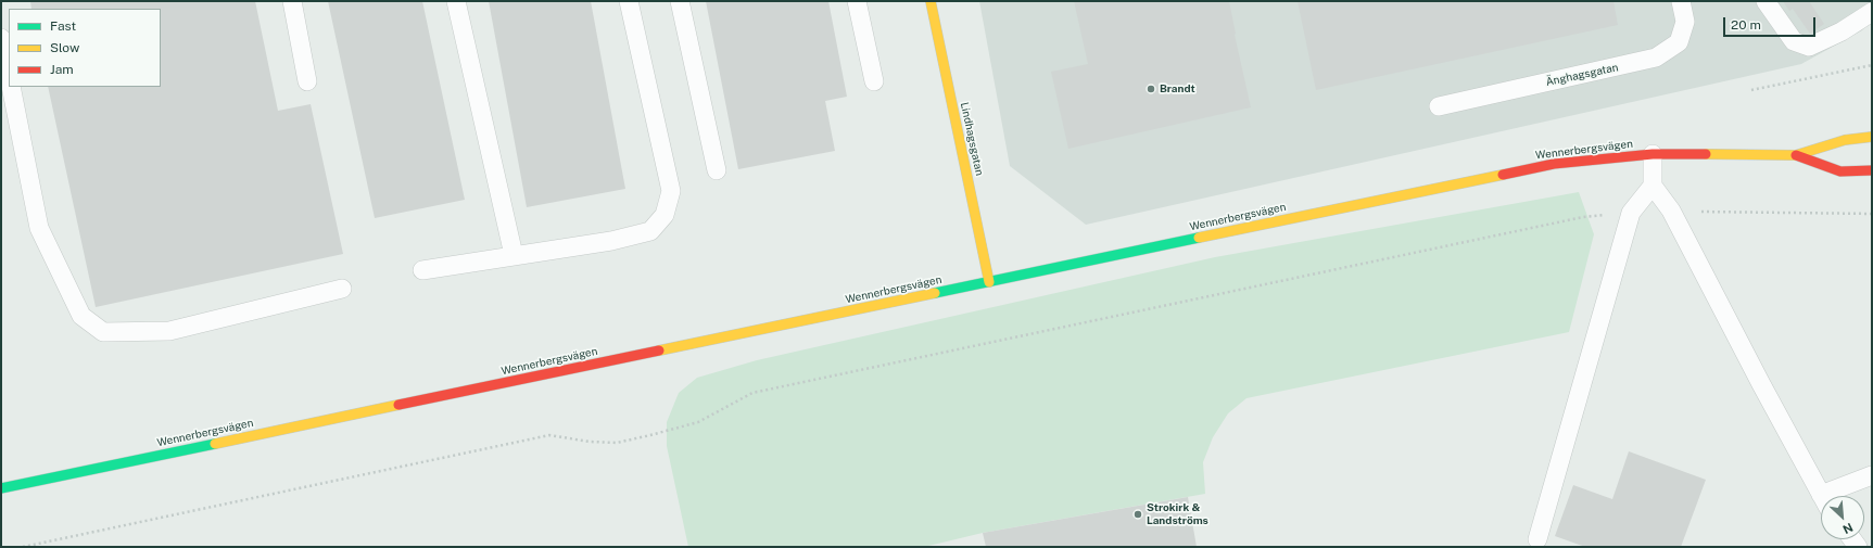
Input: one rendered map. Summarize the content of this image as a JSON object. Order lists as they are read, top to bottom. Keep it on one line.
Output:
{"streets":{"street":["Lindhagsgatan","Wennerbergsvägen"],"lane":["Änghagsgatan"]},"crossings":[["Lindhagsgatan","Wennerbergsvägen"]],"places":["Brandt","Strokirk & Landströms"],"legend":["Fast","Slow","Jam"],"scale_bar":"20 m","north":"bottom right"}
